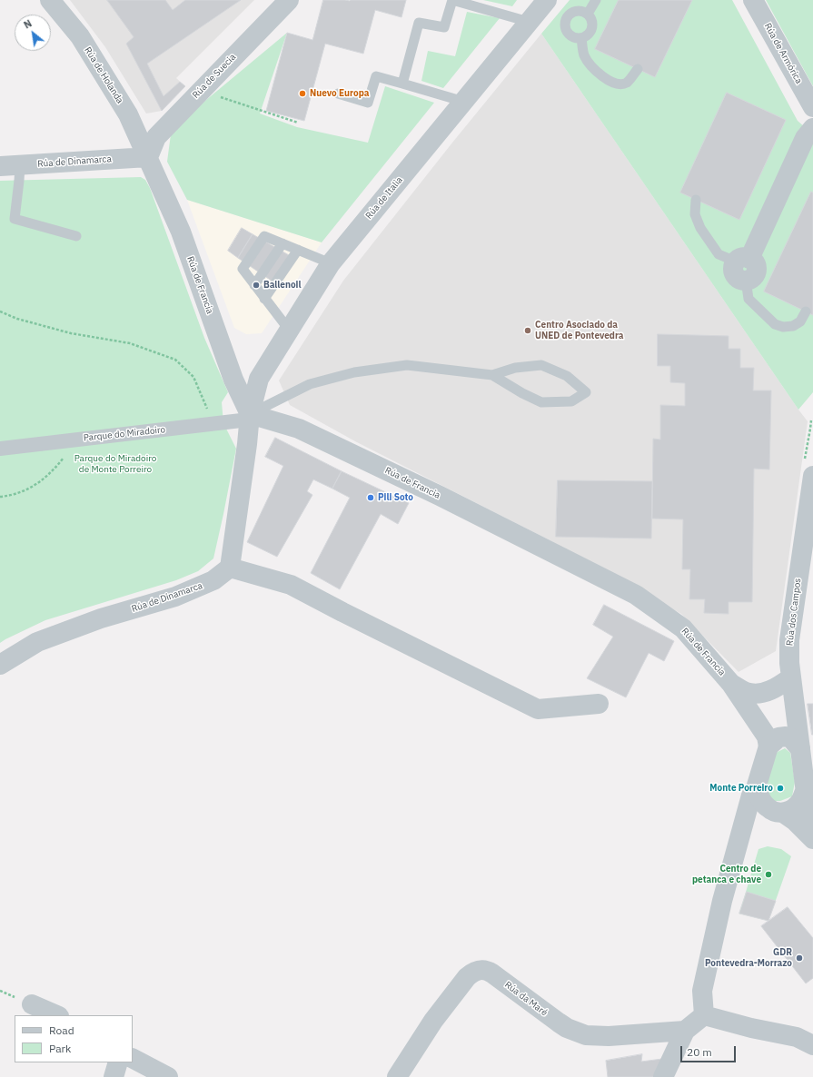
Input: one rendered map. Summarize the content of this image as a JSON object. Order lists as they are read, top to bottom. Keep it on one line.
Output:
{"streets":{"street":["Rúa de Armórica","Rúa de Holanda","Rúa de Suecia","Rúa de Dinamarca","Rúa de Italia","Rúa de Francia","Parque do Miradoiro","Rúa dos Campos","Rúa da Maré"]},"crossings":[["Rúa de Holanda","Rúa de Suecia"],["Rúa de Holanda","Rúa de Dinamarca"],["Rúa de Holanda","Rúa de Francia"],["Rúa de Suecia","Rúa de Dinamarca"],["Rúa de Suecia","Rúa de Francia"],["Rúa de Dinamarca","Rúa de Francia"],["Rúa de Italia","Rúa de Francia"],["Rúa de Italia","Parque do Miradoiro"],["Rúa de Francia","Parque do Miradoiro"],["Rúa de Francia","Rúa dos Campos"]],"parks":["Parque do Miradoiro de Monte Porreiro"],"places":["Nuevo Europa","Ballenoil","Centro Asociado da UNED de Pontevedra","Pili Soto","Monte Porreiro","Centro de petanca e chave","GDR Pontevedra-Morrazo"],"legend":["Road","Park"],"scale_bar":"20 m","north":"top left"}
